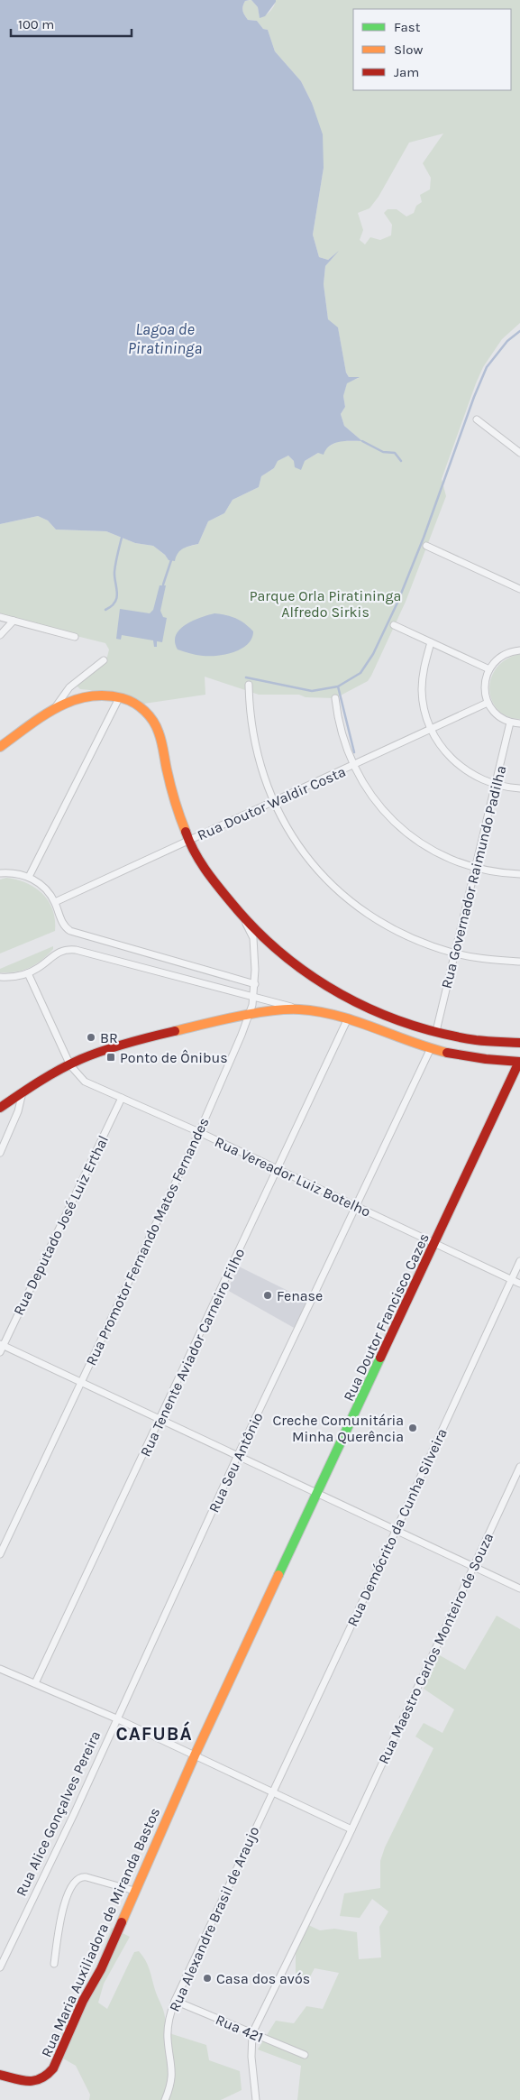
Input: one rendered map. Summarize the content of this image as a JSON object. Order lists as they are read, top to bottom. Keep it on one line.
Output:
{"streets":{"main road":["Rua Doutor Francisco Cazes","Rua Maria Auxiliadora de Miranda Bastos"],"street":["Rua Doutor Waldir Costa","Rua Governador Raimundo Padilha","Rua Vereador Luiz Botelho","Rua Deputado José Luiz Erthal","Rua Promotor Fernando Matos Fernandes","Rua Tenente Aviador Carneiro Filho","Rua Seu Antônio","Rua Demócrito da Cunha Silveira","Rua Maestro Carlos Monteiro de Souza","Rua Alice Gonçalves Pereira","Rua Alexandre Brasil de Araujo","Rua 421"]},"crossings":[["Rua Vereador Luiz Botelho","Rua Deputado José Luiz Erthal"],["Rua Vereador Luiz Botelho","Rua Promotor Fernando Matos Fernandes"],["Rua Vereador Luiz Botelho","Rua Doutor Francisco Cazes"],["Rua Vereador Luiz Botelho","Rua Tenente Aviador Carneiro Filho"],["Rua Vereador Luiz Botelho","Rua Seu Antônio"],["Rua Vereador Luiz Botelho","Rua Demócrito da Cunha Silveira"],["Rua Doutor Francisco Cazes","Rua Maria Auxiliadora de Miranda Bastos"],["Rua Seu Antônio","Rua Alice Gonçalves Pereira"],["Rua Demócrito da Cunha Silveira","Rua Alexandre Brasil de Araujo"],["Rua Maestro Carlos Monteiro de Souza","Rua 421"],["Rua Alexandre Brasil de Araujo","Rua 421"]],"districts":["CAFUBÁ"],"water":["Lagoa de Piratininga"],"parks":["Parque Orla Piratininga Alfredo Sirkis"],"places":{"other":["BR","Fenase","Creche Comunitária Minha Querência","Casa dos avós"],"transit":["Ponto de Ônibus"]},"legend":["Fast","Slow","Jam"],"scale_bar":"100 m"}
